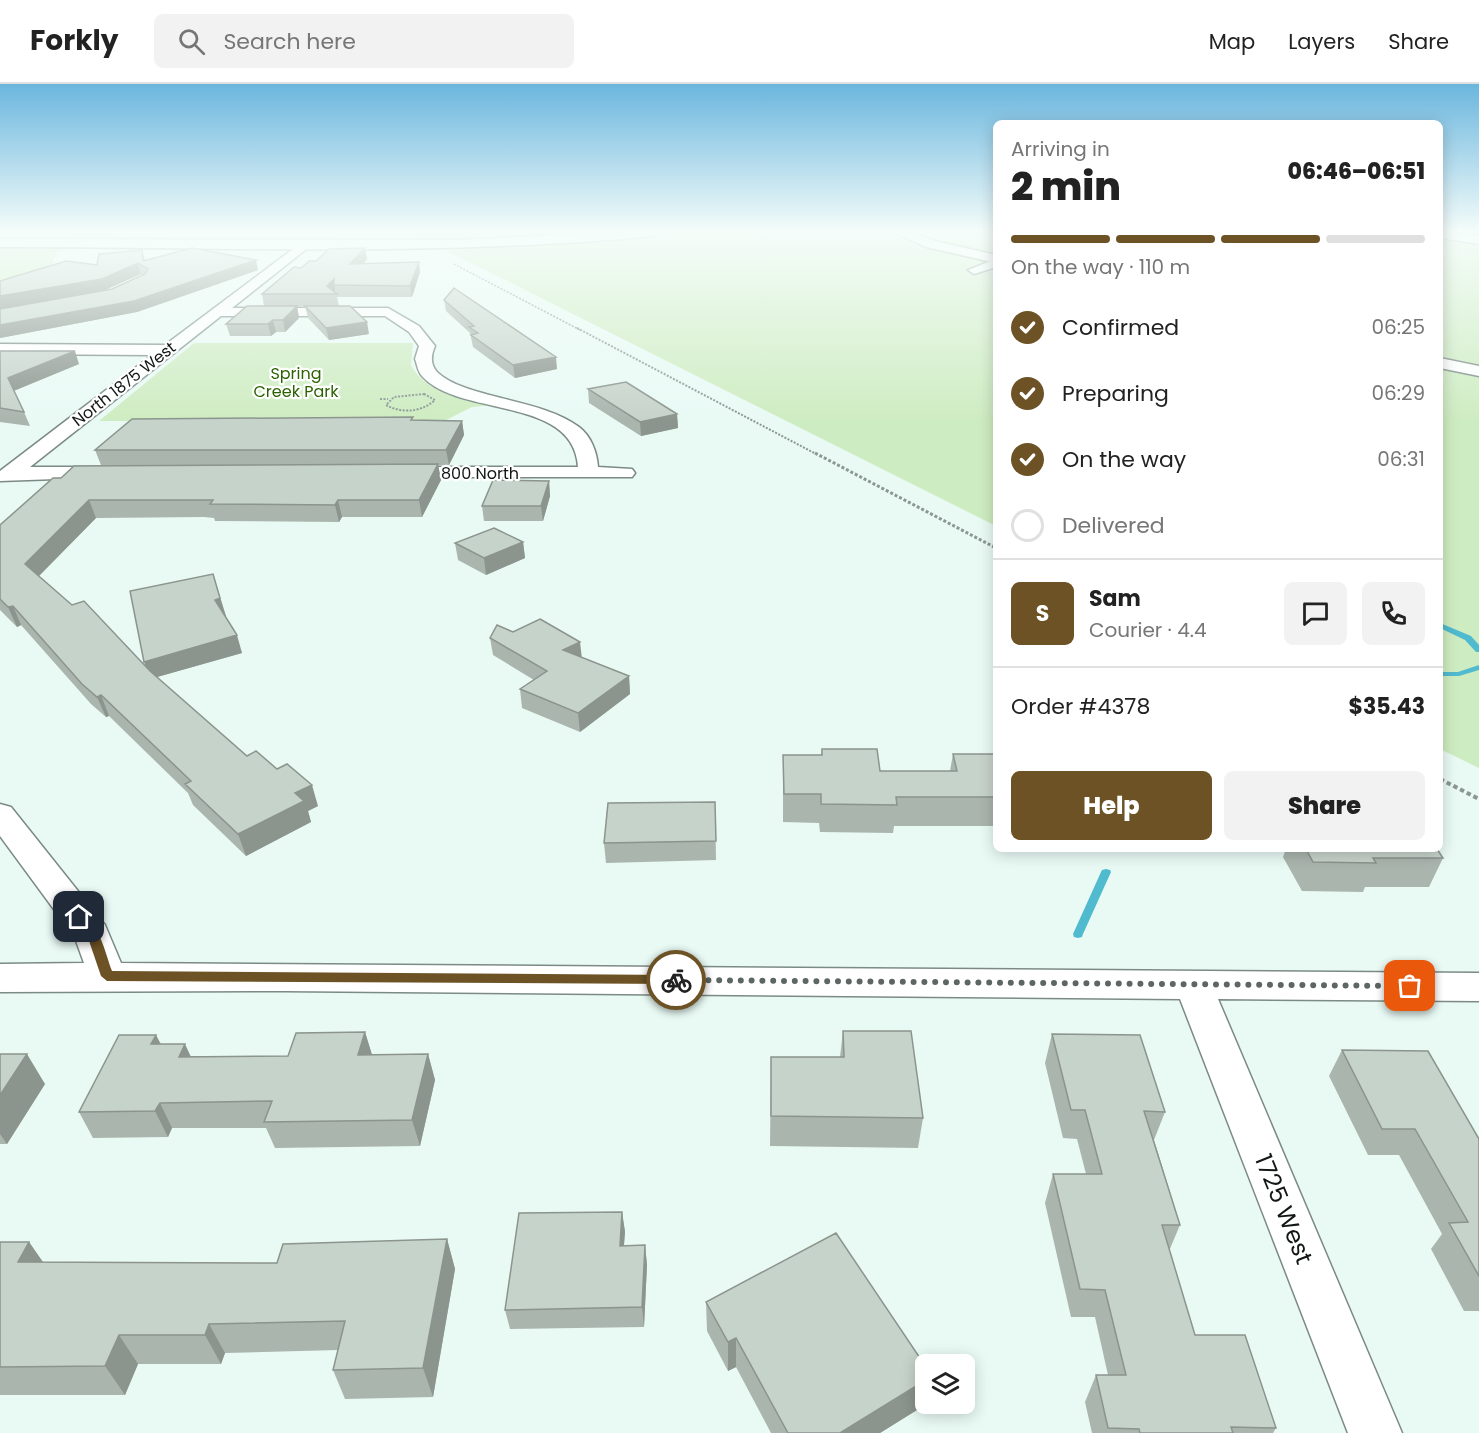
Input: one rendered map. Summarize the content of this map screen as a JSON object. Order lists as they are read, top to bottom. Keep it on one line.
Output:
{"streets":{"street":["North 1875 West","800 North","1725 West"]},"parks":["Spring Creek Park"],"page":{"header":"Forkly","search":"Search here","nav":["Map","Layers","Share"],"heading":["2 min","Arriving in","06:46–06:51"],"panel":["Sam","Courier · 4.4","Order #4378","$35.43"],"bar":"On the way · 110 m","list":[["Confirmed","06:25"],["Preparing","06:29"],["On the way","06:31"],"Delivered"],"round":"S","buttons":["Help","Share"]}}
